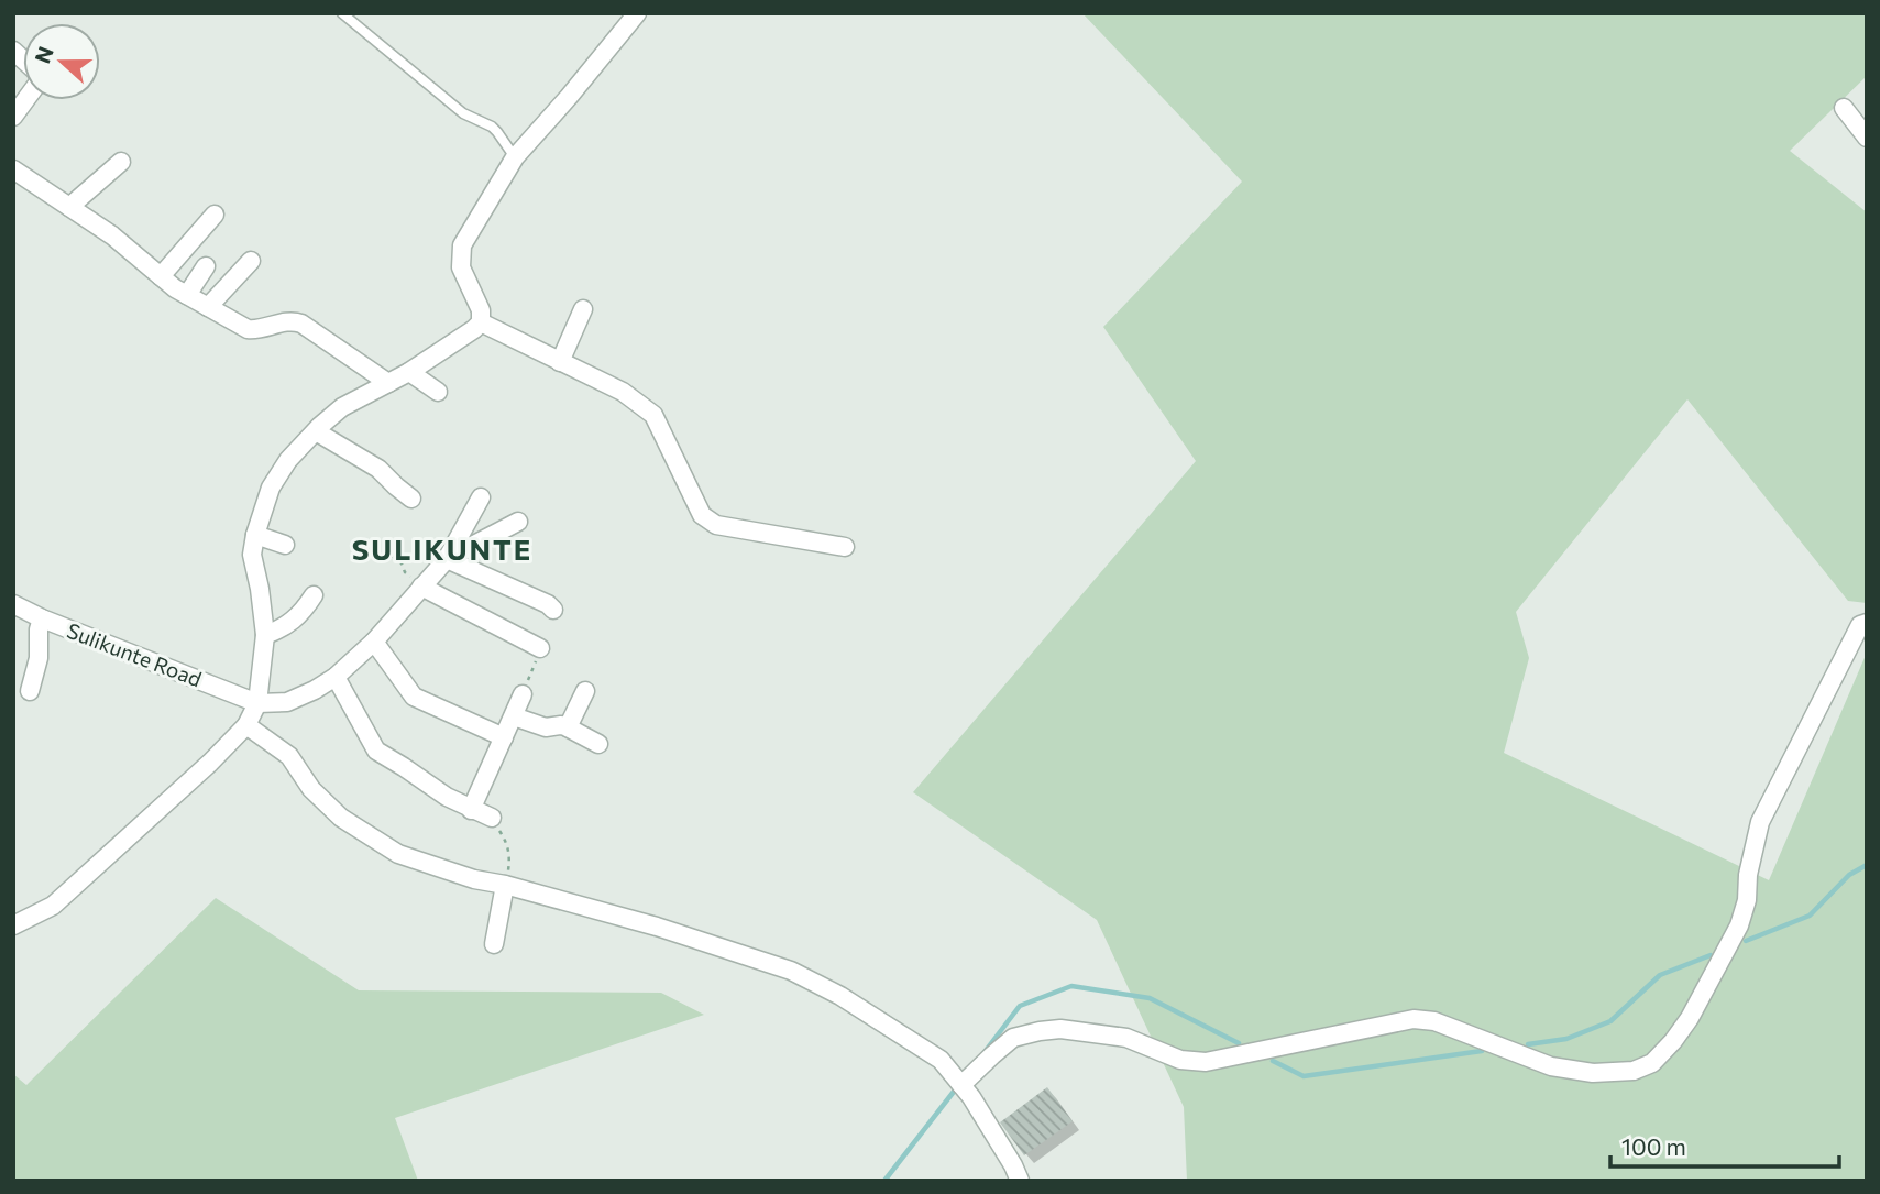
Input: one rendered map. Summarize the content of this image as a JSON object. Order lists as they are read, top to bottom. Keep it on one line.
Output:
{"streets":{"street":["Sulikunte Road"]},"districts":["SULIKUNTE"],"scale_bar":"100 m","north":"left"}
